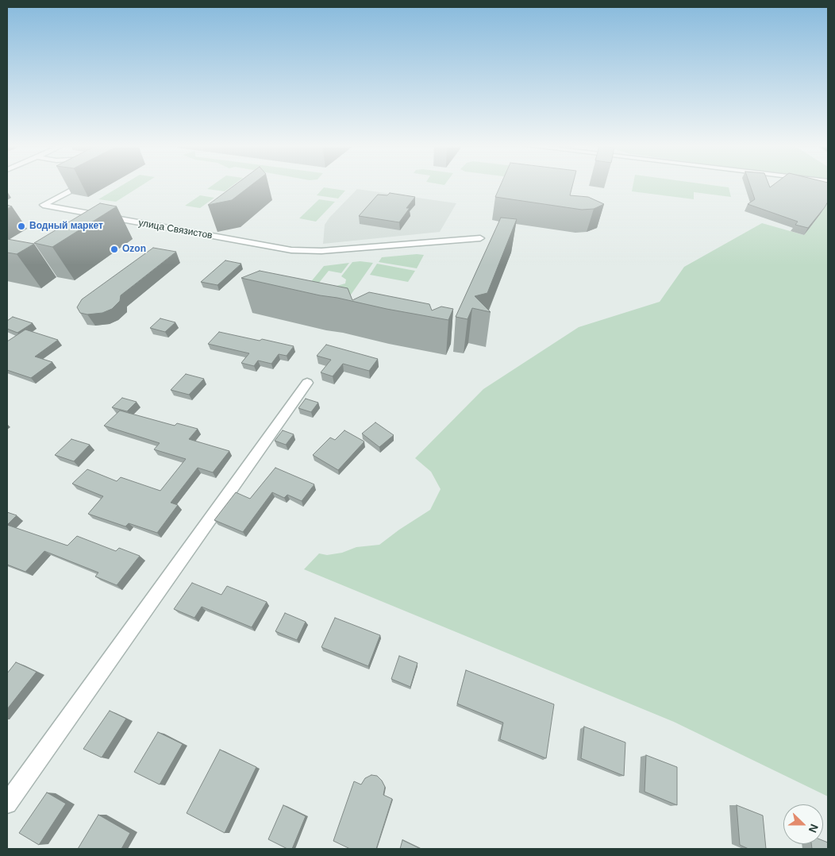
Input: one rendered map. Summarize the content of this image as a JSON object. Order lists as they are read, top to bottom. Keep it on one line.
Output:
{"streets":{"street":["улица Связистов"]},"places":["Водный маркет","Ozon"],"north":"right"}
